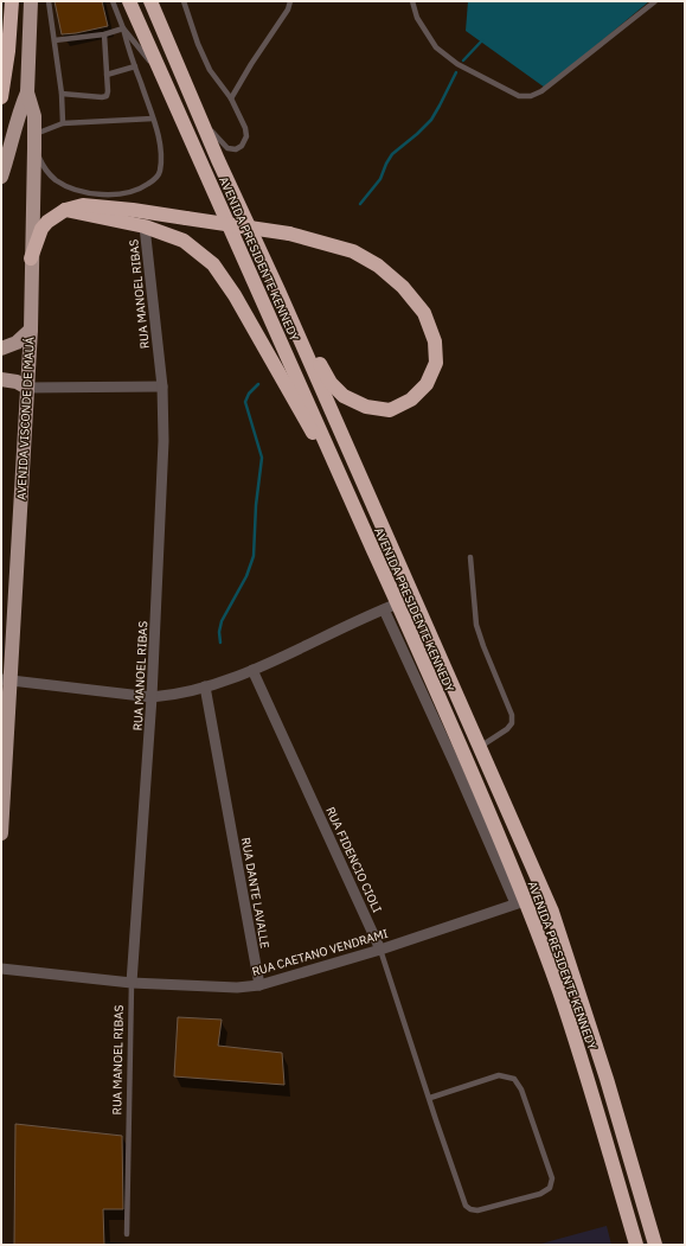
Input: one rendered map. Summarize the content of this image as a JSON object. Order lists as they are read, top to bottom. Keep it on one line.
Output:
{"streets":{"highway":["AVENIDA PRESIDENTE KENNEDY"],"main road":["AVENIDA VISCONDE DE MAUÁ"],"street":["RUA MANOEL RIBAS","RUA FIDENCIO CIOLI","RUA DANTE LAVALLE","RUA CAETANO VENDRAMI"]},"crossings":[["AVENIDA PRESIDENTE KENNEDY","RUA CAETANO VENDRAMI"],["RUA MANOEL RIBAS","RUA CAETANO VENDRAMI"],["RUA FIDENCIO CIOLI","RUA CAETANO VENDRAMI"],["RUA DANTE LAVALLE","RUA CAETANO VENDRAMI"]]}
